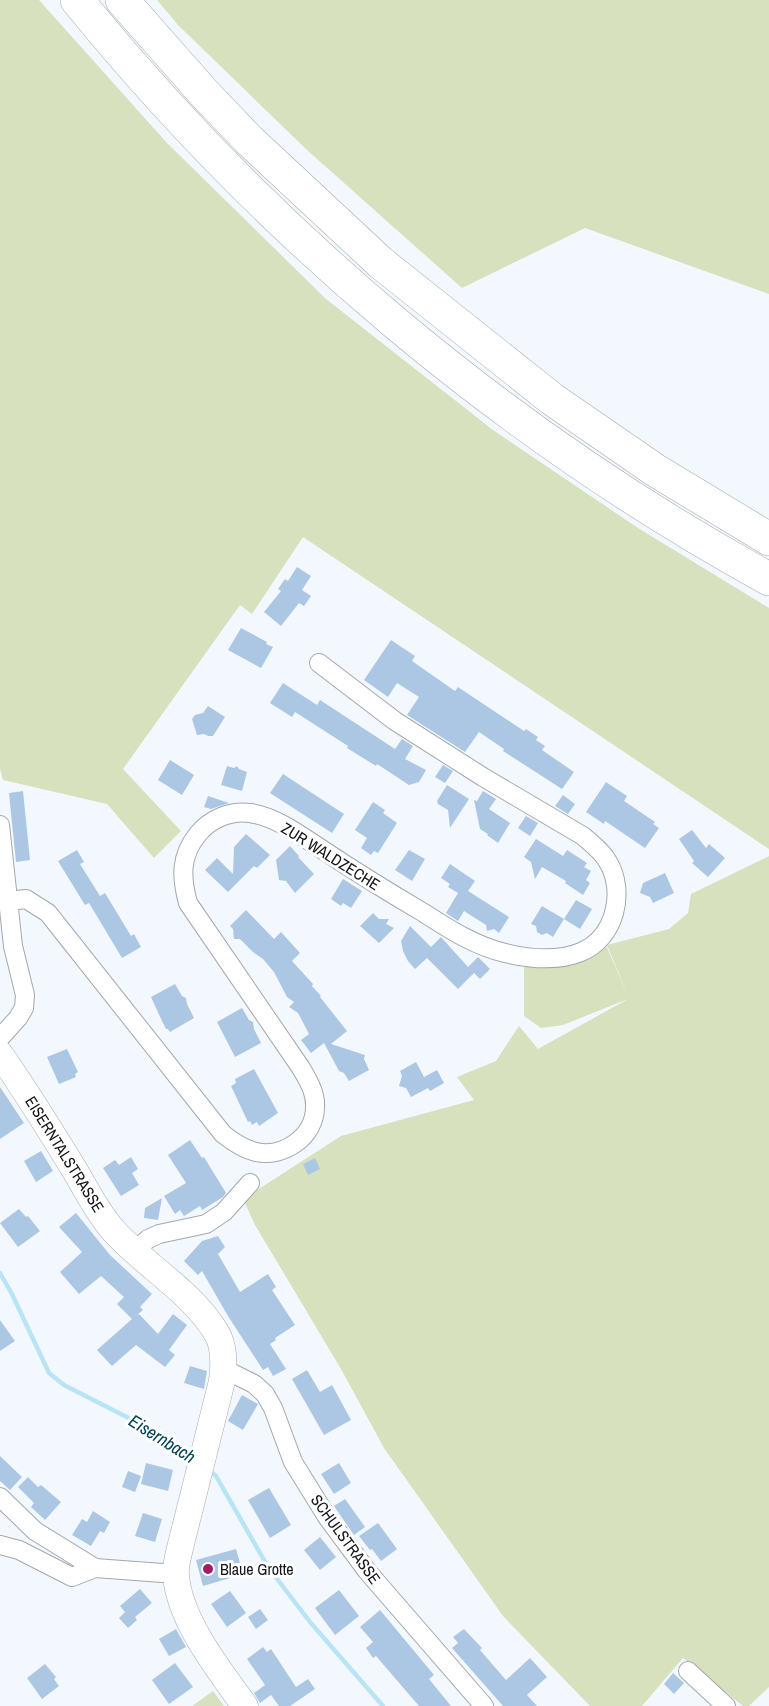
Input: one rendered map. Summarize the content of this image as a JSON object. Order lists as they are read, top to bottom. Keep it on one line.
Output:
{"streets":{"main road":["EISERNTALSTRASSE"],"street":["ZUR WALDZECHE","SCHULSTRASSE"]},"crossings":[["EISERNTALSTRASSE","SCHULSTRASSE"]],"water":["Eisernbach"],"places":["Blaue Grotte"]}
